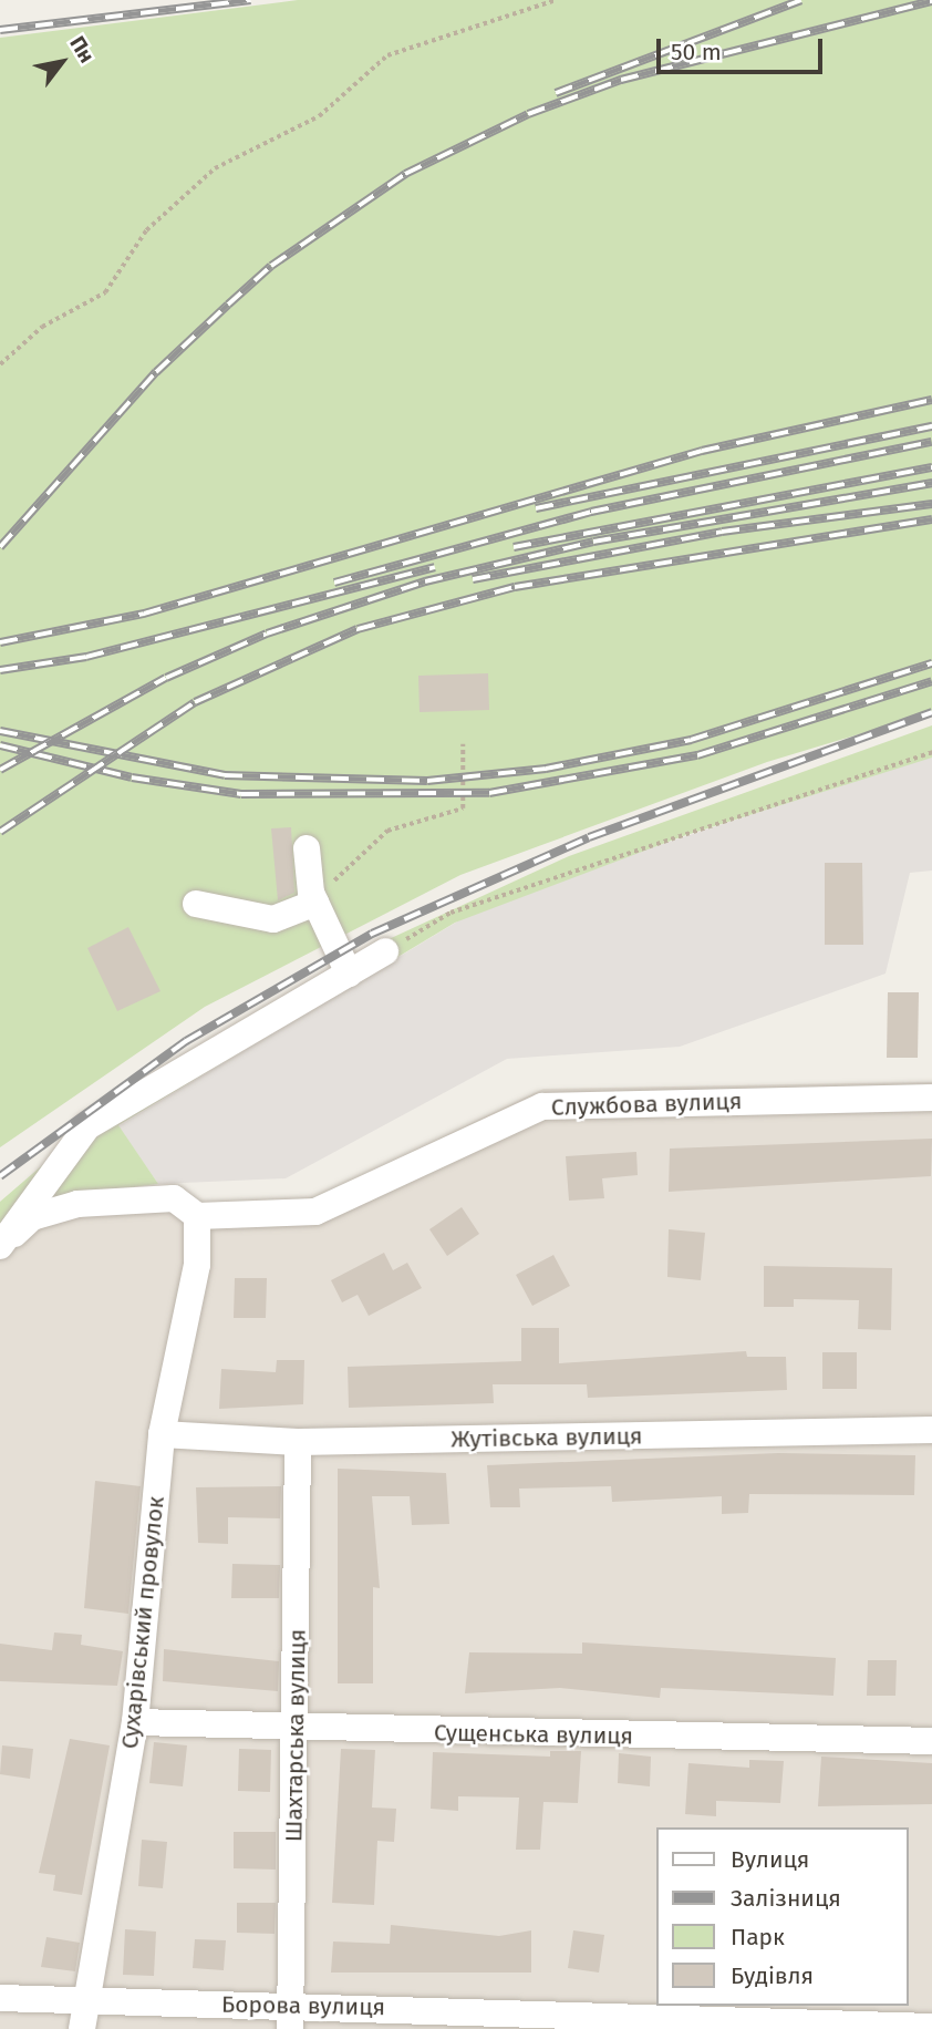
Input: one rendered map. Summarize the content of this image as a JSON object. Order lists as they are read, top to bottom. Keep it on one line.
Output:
{"streets":{"street":["Службова вулиця","Жутівська вулиця","Сухарівський провулок","Сущенська вулиця","Шахтарська вулиця","Борова вулиця"]},"crossings":[["Службова вулиця","Сухарівський провулок"],["Жутівська вулиця","Сухарівський провулок"],["Жутівська вулиця","Шахтарська вулиця"],["Сухарівський провулок","Сущенська вулиця"],["Сухарівський провулок","Борова вулиця"],["Сущенська вулиця","Шахтарська вулиця"],["Шахтарська вулиця","Борова вулиця"]],"legend":["Вулиця","Залізниця","Парк","Будівля"],"scale_bar":"50 m","north":"top right"}
